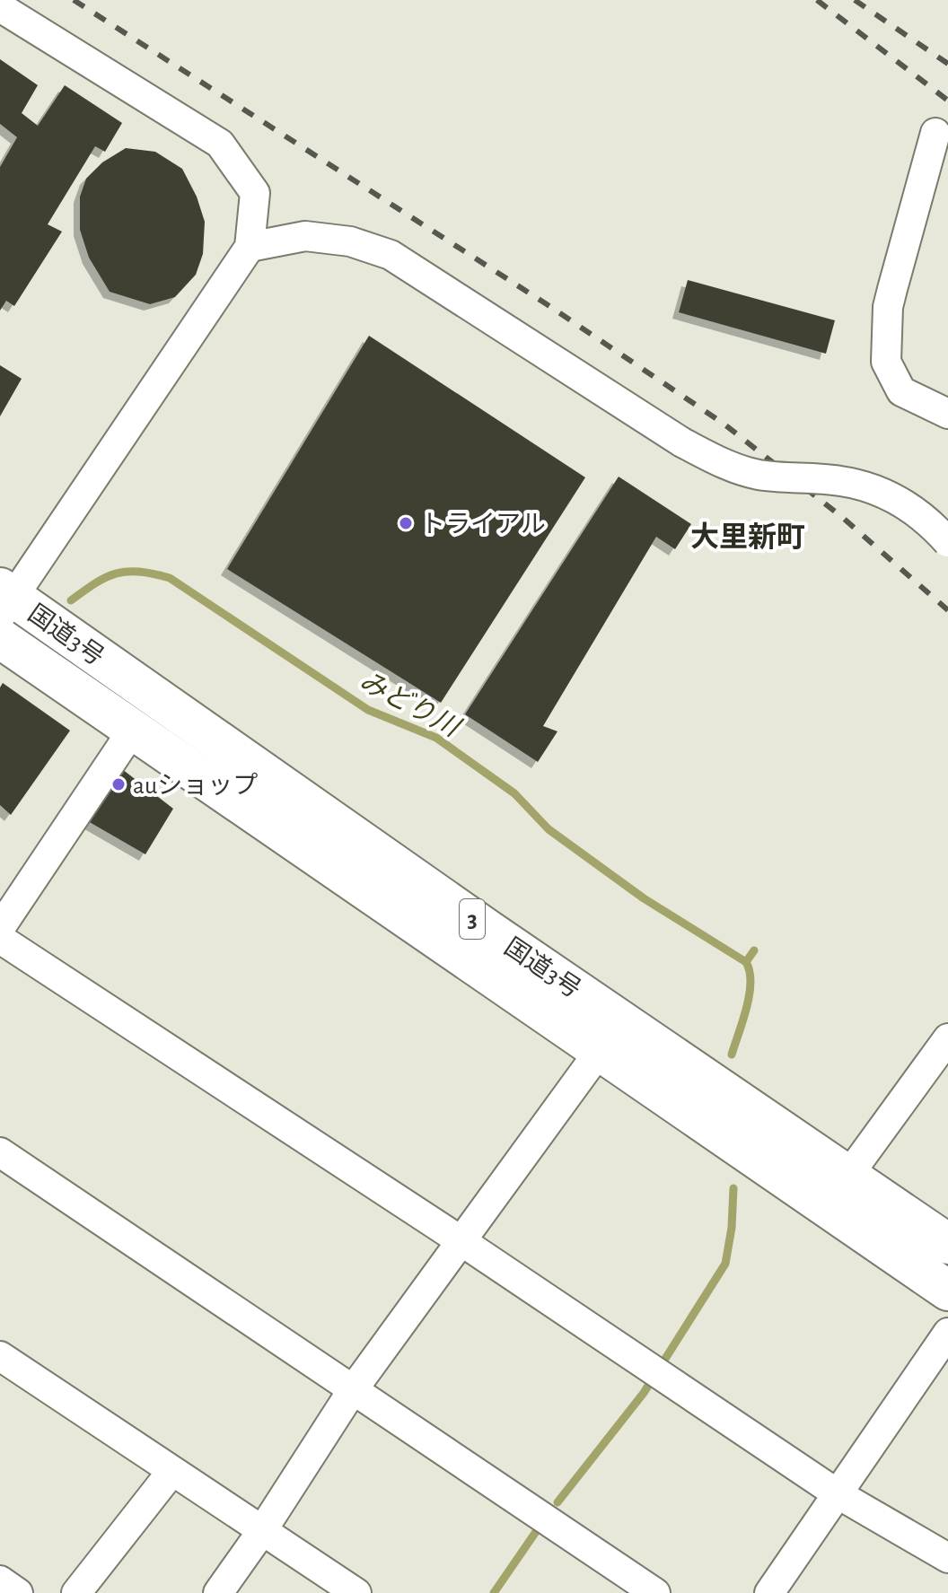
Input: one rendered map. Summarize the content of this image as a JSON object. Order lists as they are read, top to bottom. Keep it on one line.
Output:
{"streets":{"highway":["国道3号","3"]},"districts":["大里新町"],"water":["みどり川"],"places":["トライアル","auショップ"]}
